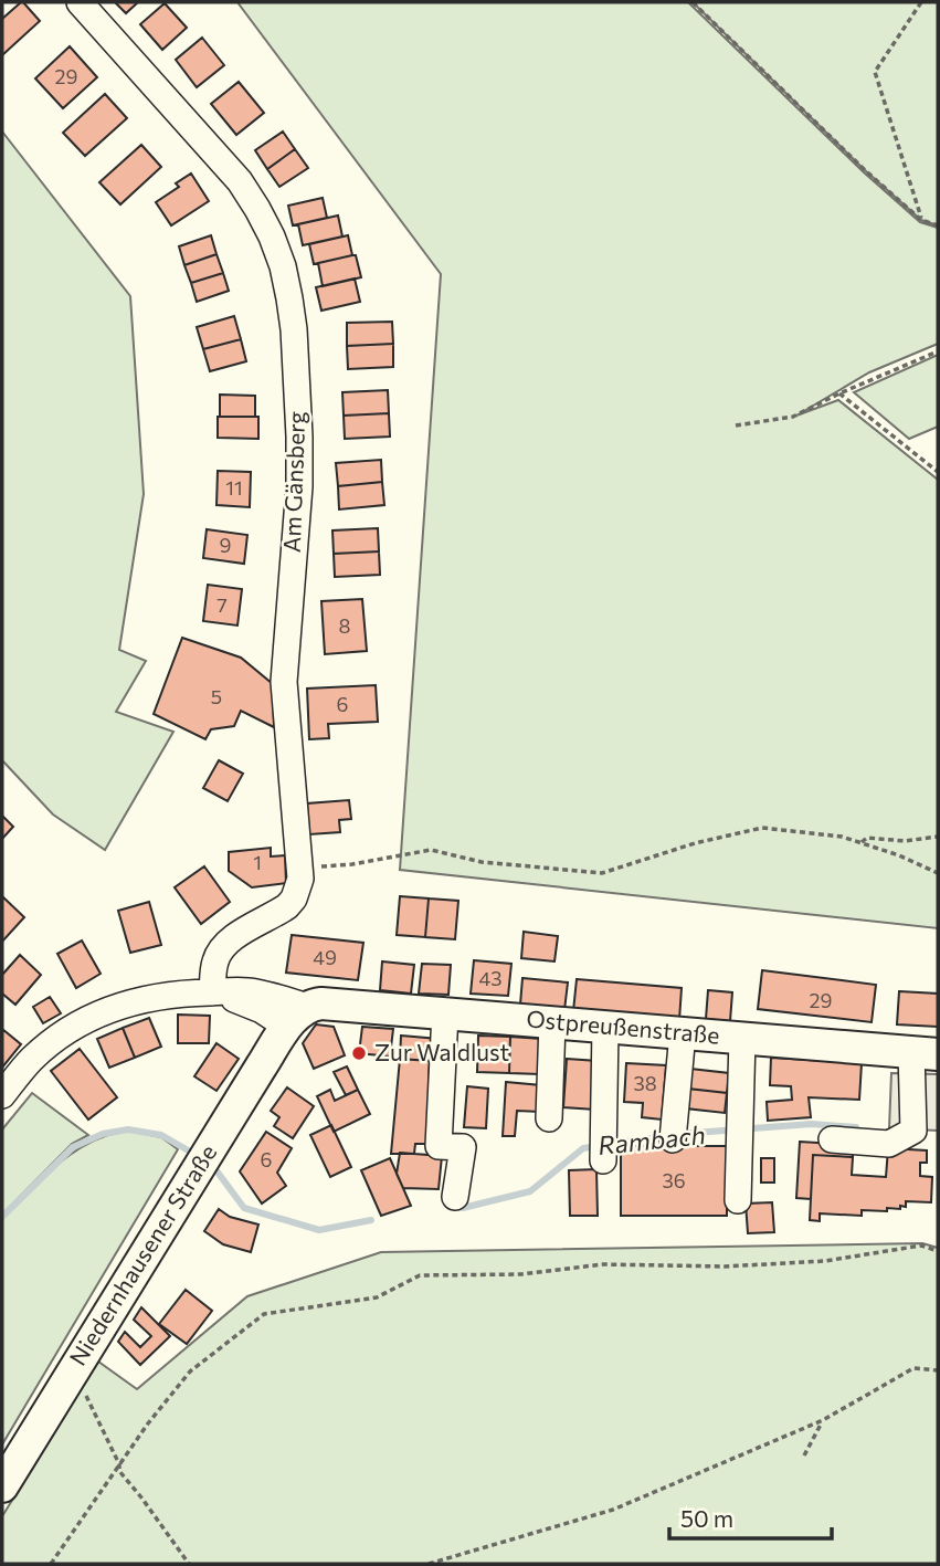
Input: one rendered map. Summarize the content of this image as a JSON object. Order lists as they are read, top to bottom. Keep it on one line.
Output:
{"streets":{"main road":["Ostpreußenstraße","Niedernhausener Straße"],"street":["Am Gänsberg"]},"crossings":[["Am Gänsberg","Ostpreußenstraße"],["Ostpreußenstraße","Niedernhausener Straße"]],"water":["Rambach"],"places":["Zur Waldlust"],"house_numbers":["29","11","9","7","8","5","6","1","49","43","29","38","6","36"],"scale_bar":"50 m"}
